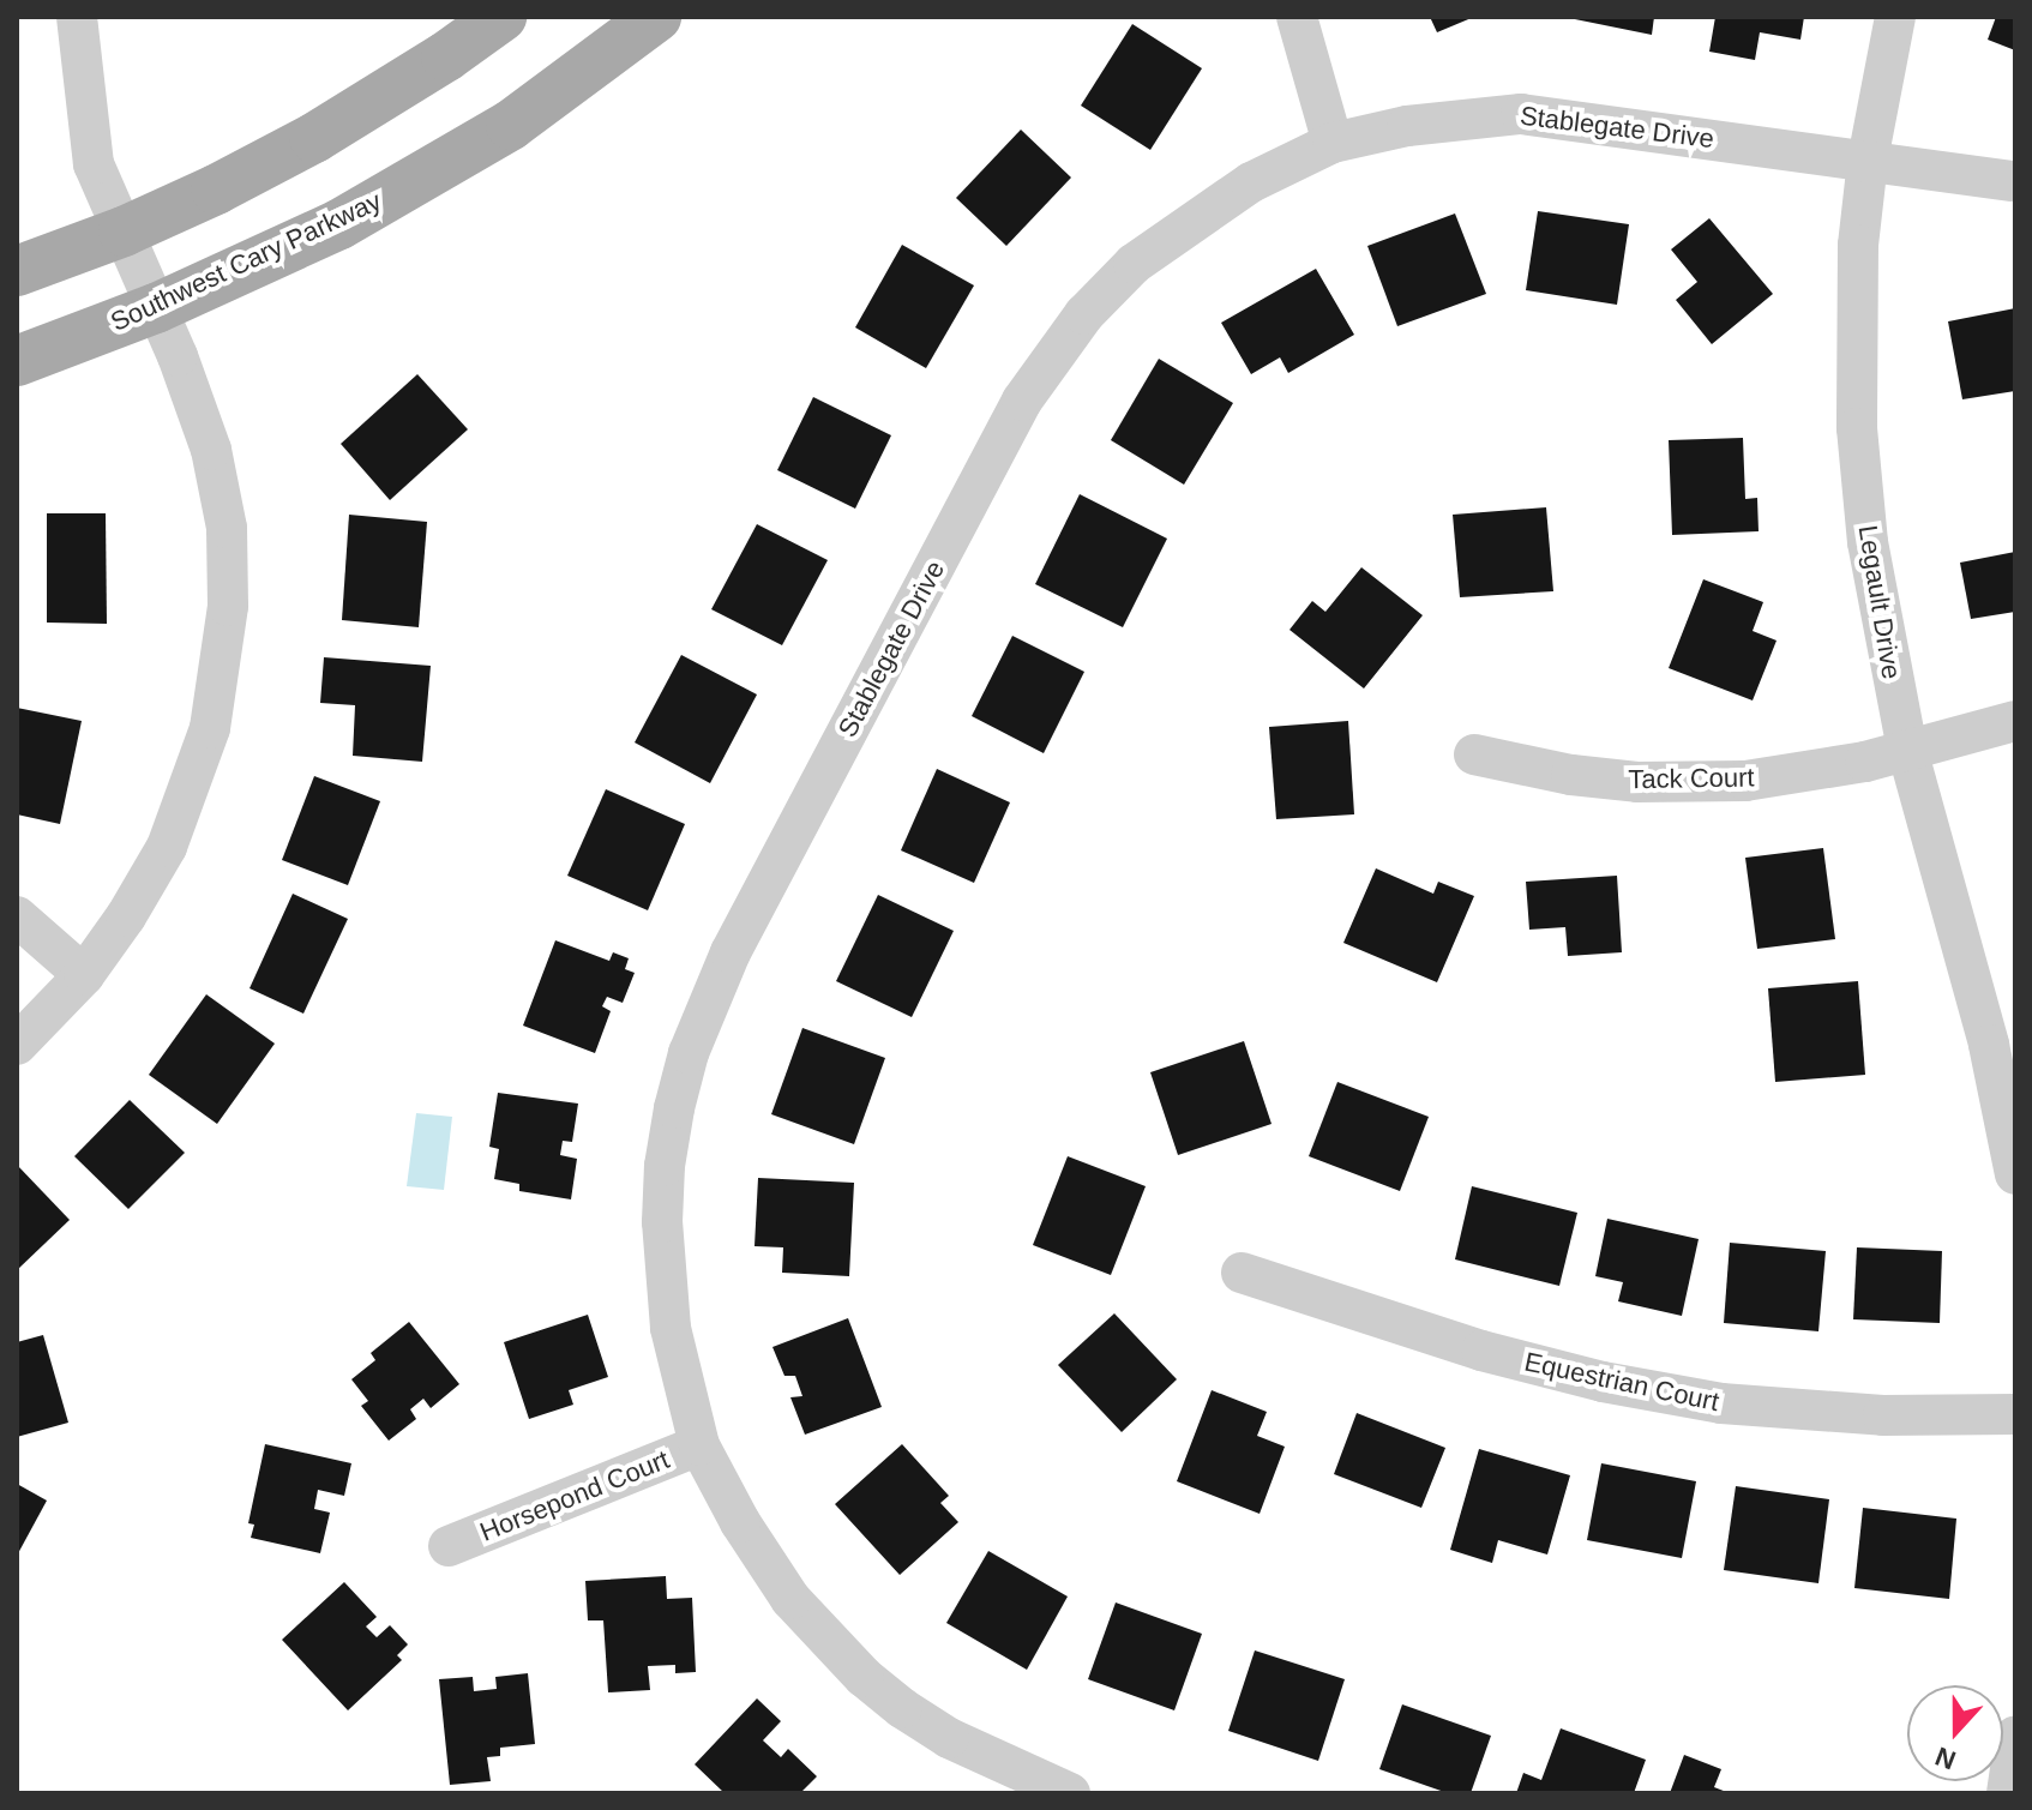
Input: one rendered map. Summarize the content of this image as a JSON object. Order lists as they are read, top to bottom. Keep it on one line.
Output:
{"streets":{"main road":["Southwest Cary Parkway"],"street":["Stablegate Drive","Legault Drive","Tack Court","Equestrian Court","Horsepond Court"]},"crossings":[["Stablegate Drive","Legault Drive"],["Stablegate Drive","Horsepond Court"],["Legault Drive","Tack Court"]],"north":"bottom"}
